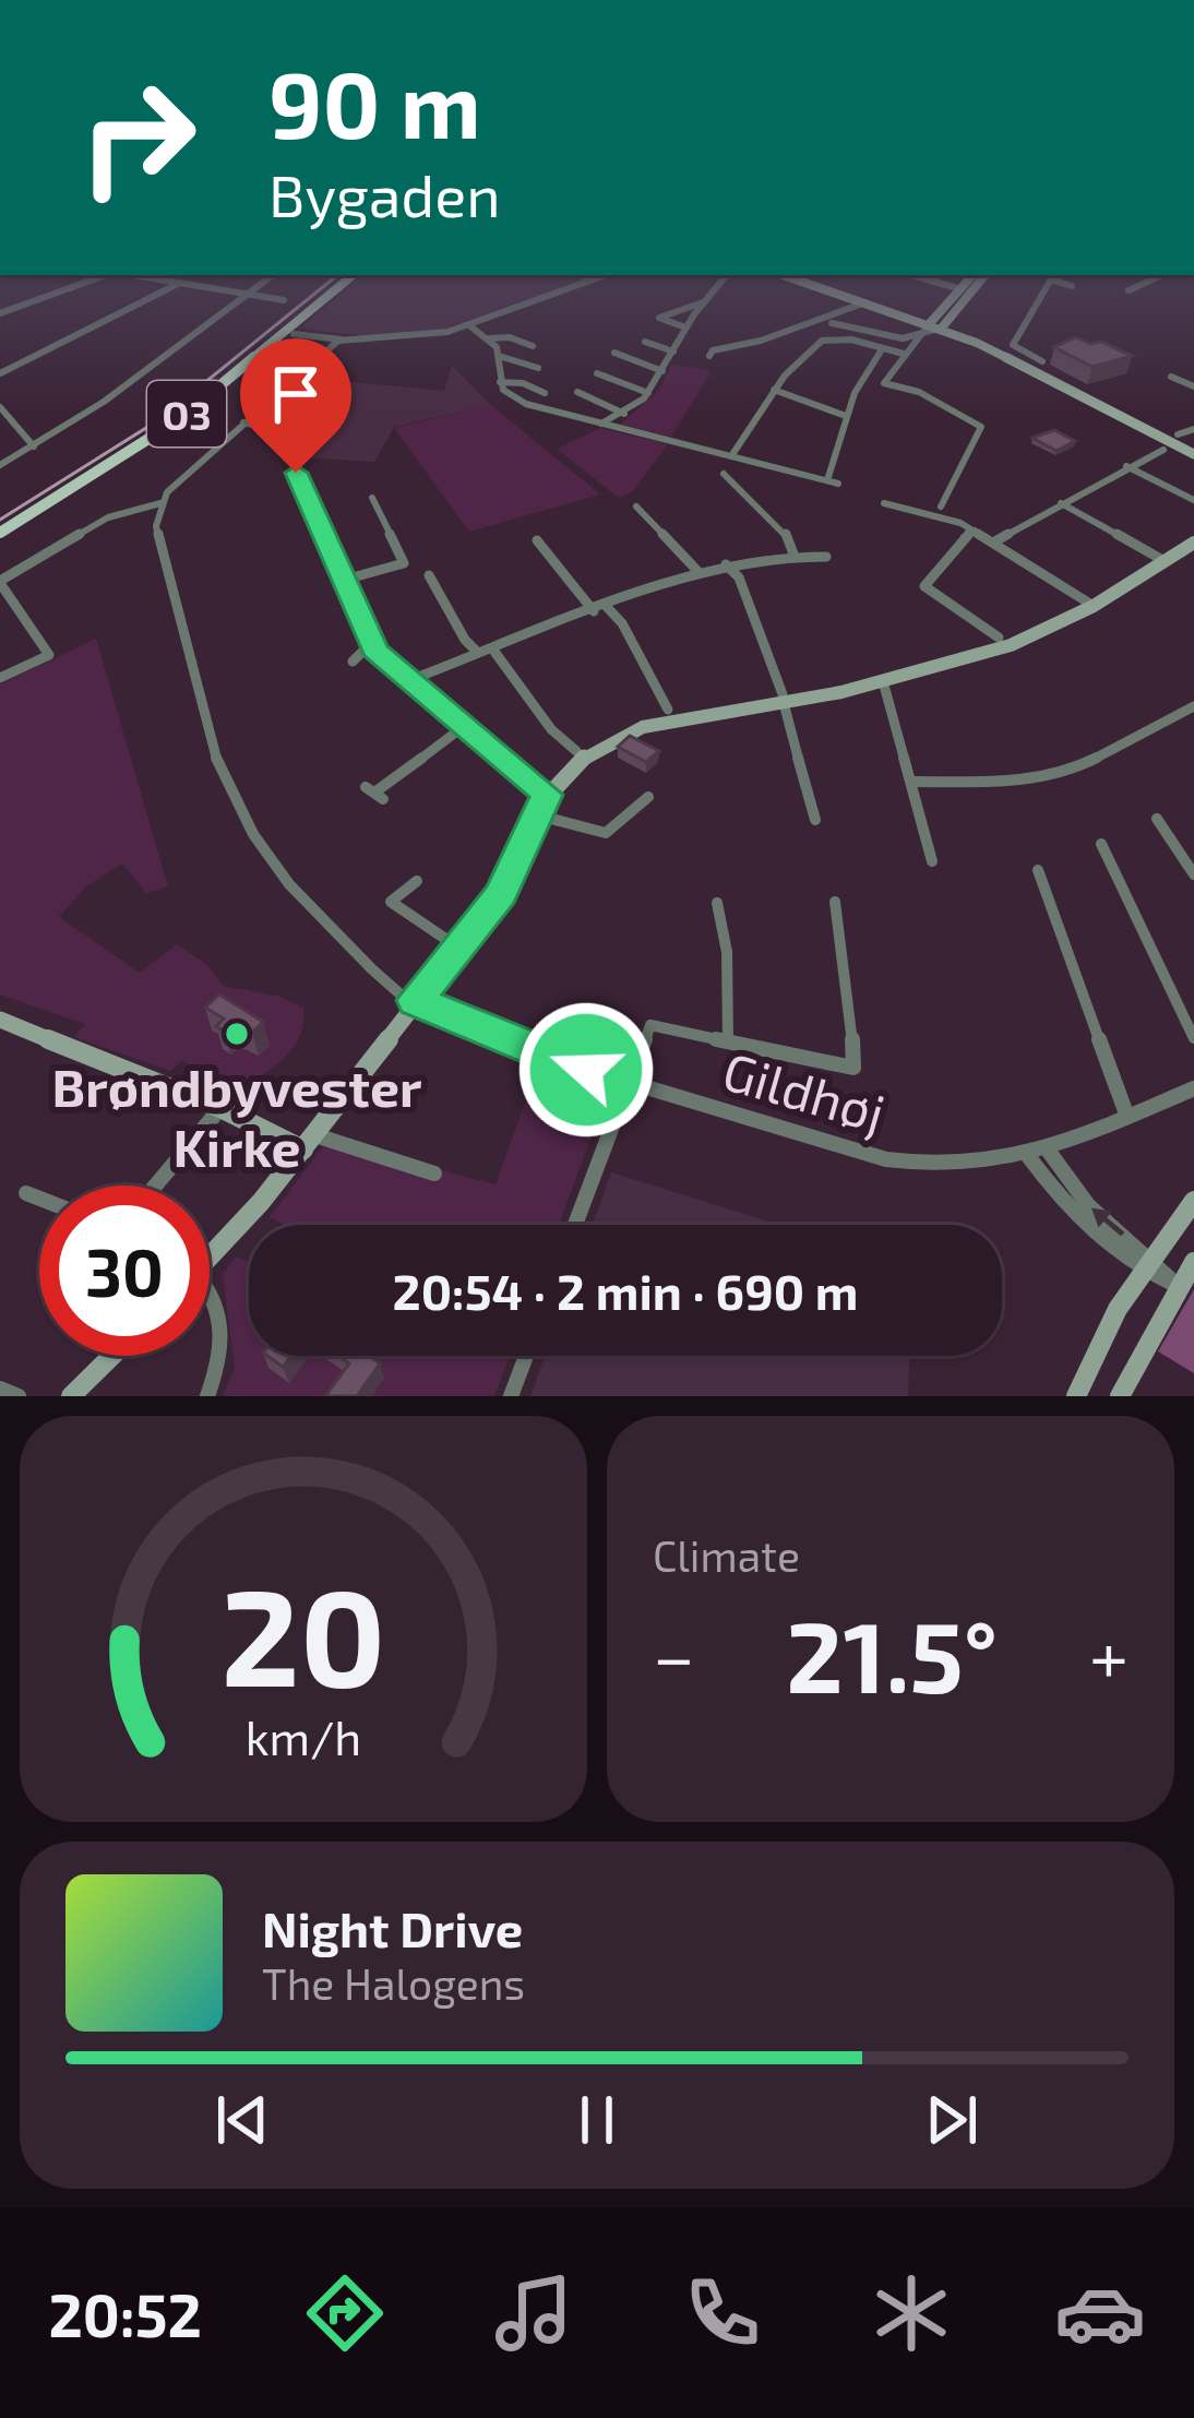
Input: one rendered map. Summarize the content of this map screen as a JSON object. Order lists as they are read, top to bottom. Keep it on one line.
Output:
{"streets":{"main road":["O3"],"street":["Gildhøj"]},"places":["Brøndbyvester Kirke"],"page":{"turn":["90 m","Bygaden"],"limit":"30","trip":"20:54 · 2 min · 690 m","tile":"Climate","heat":["−","21.5°","+"],"song":["Night Drive","The Halogens"],"tabs":"20:52","gauge":["20","km/h"]}}
